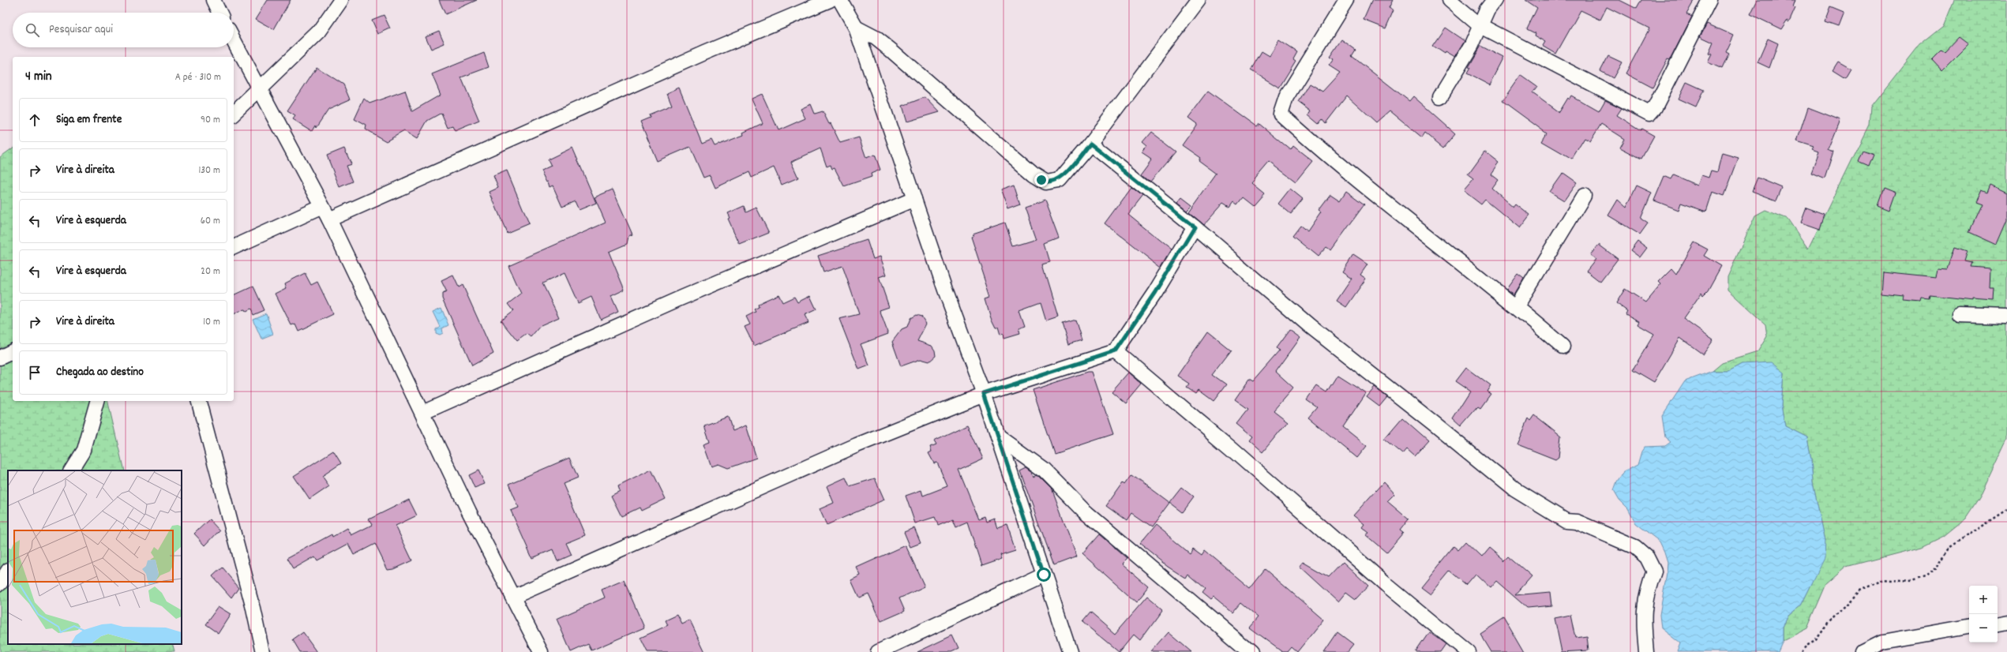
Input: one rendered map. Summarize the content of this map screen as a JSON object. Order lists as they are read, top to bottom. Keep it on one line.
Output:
{"page":{"search":"Pesquisar aqui","heading":["4 min","A pé · 310 m"],"list":[["Siga em frente","90 m"],["Vire à direita","130 m"],["Vire à esquerda","60 m"],["Vire à esquerda","20 m"],["Vire à direita","10 m"],"Chegada ao destino"],"map_buttons":["+","−"]}}
